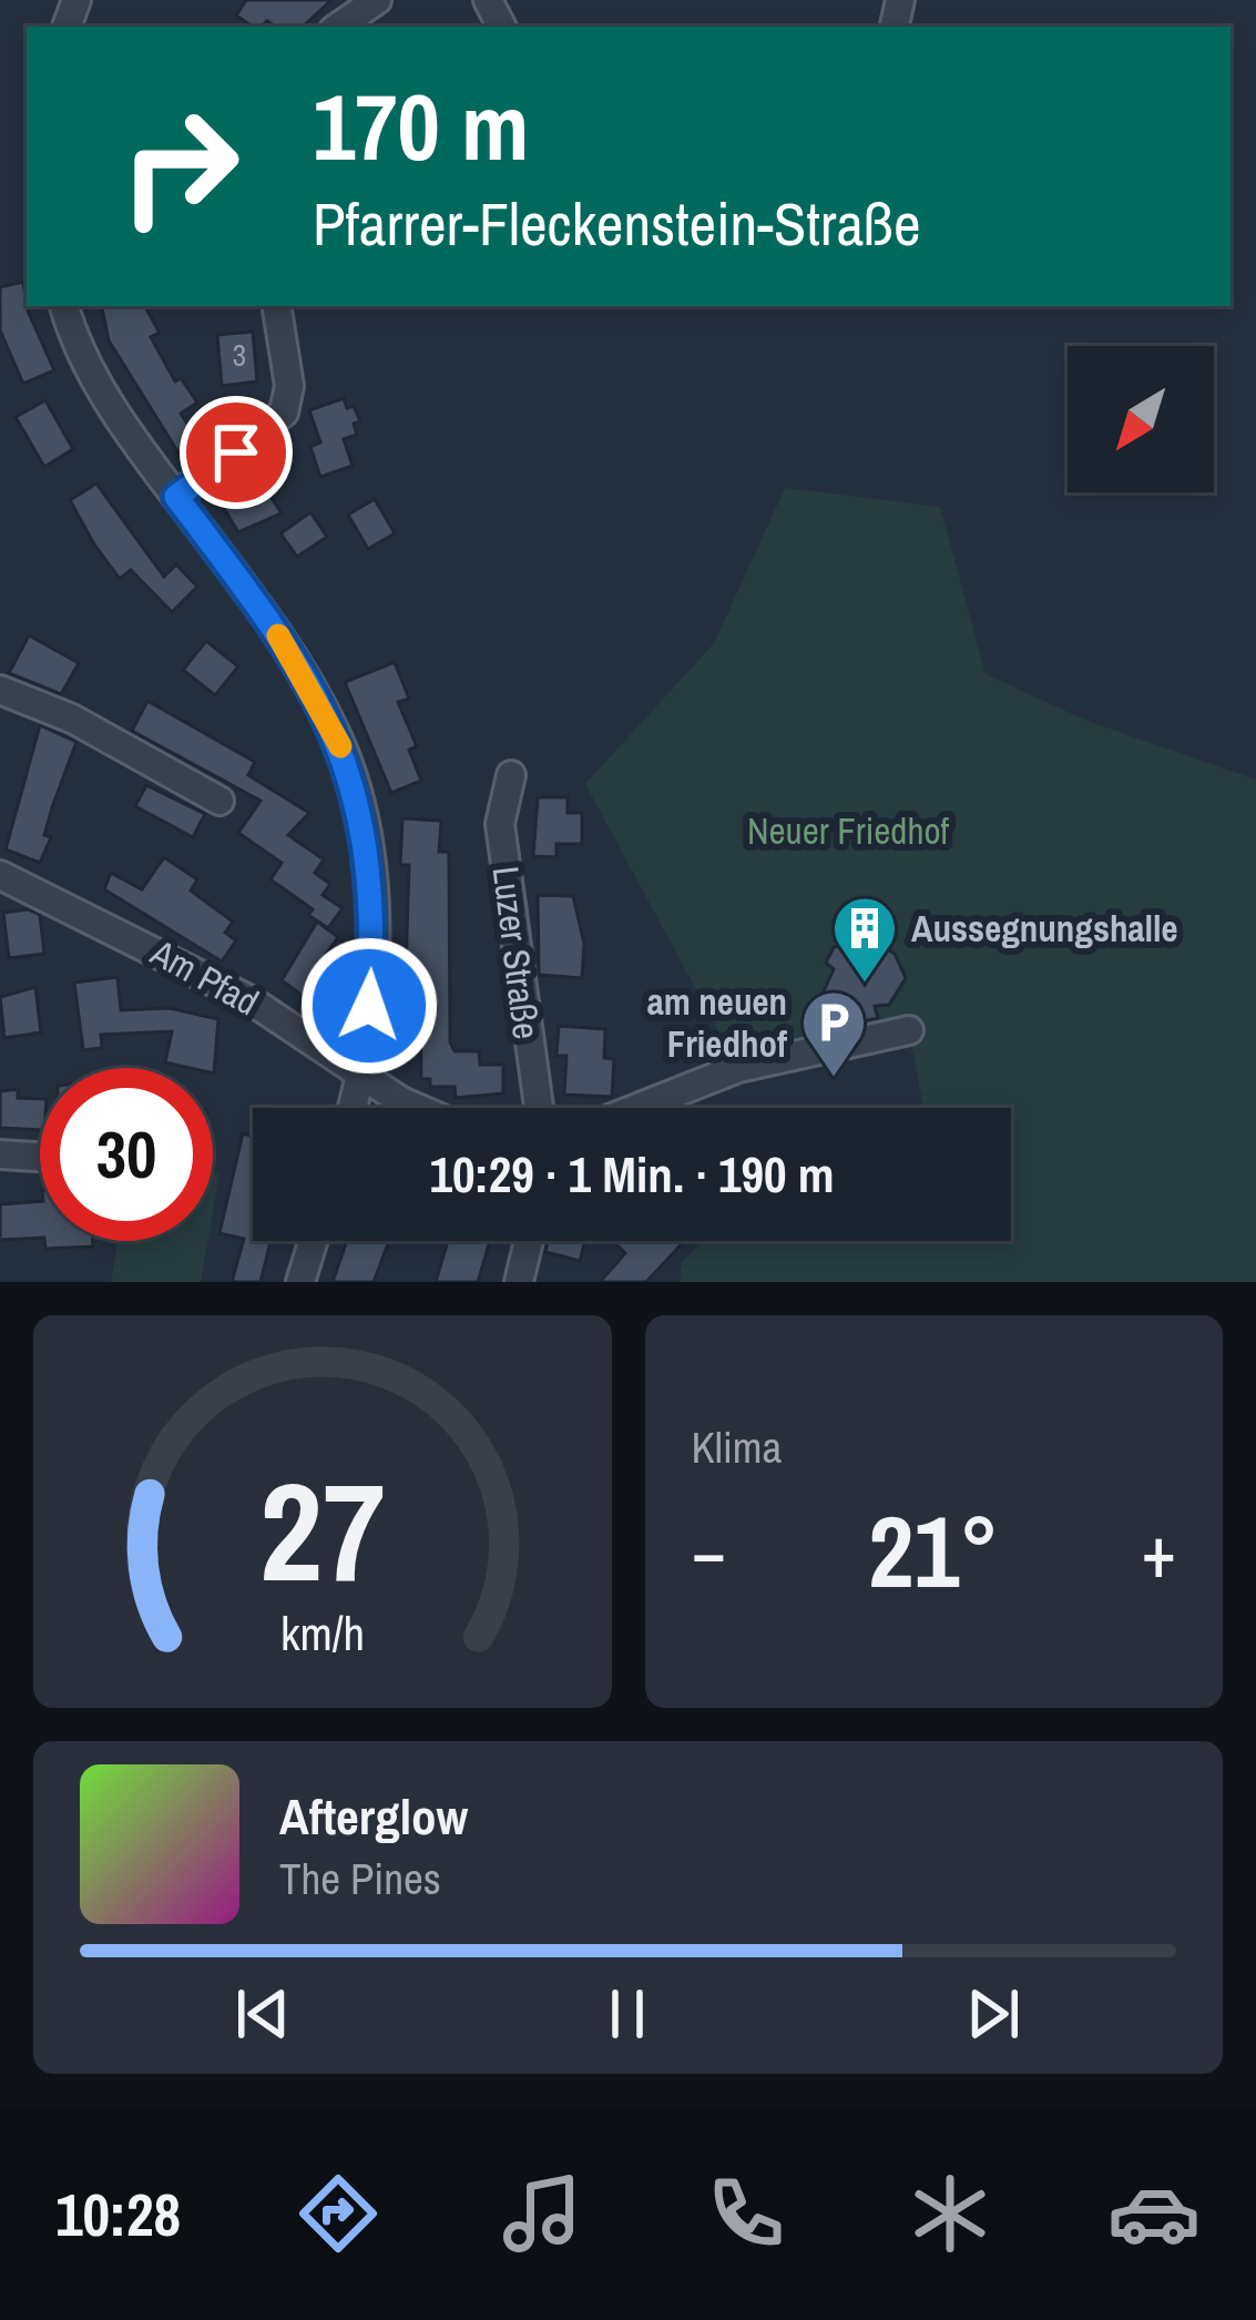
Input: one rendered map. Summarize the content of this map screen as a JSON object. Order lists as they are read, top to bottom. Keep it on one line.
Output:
{"streets":{"street":["Luzer Straße","Am Pfad"]},"parks":["Neuer Friedhof"],"places":{"building":["Aussegnungshalle"],"parking":["am neuen Friedhof"]},"house_numbers":["3"],"north":"bottom left","page":{"turn":["170 m","Pfarrer-Fleckenstein-Straße"],"limit":"30","trip":"10:29 · 1 Min. · 190 m","tile":"Klima","heat":["−","21°","+"],"song":["Afterglow","The Pines"],"tabs":"10:28","gauge":["27","km/h"]}}
